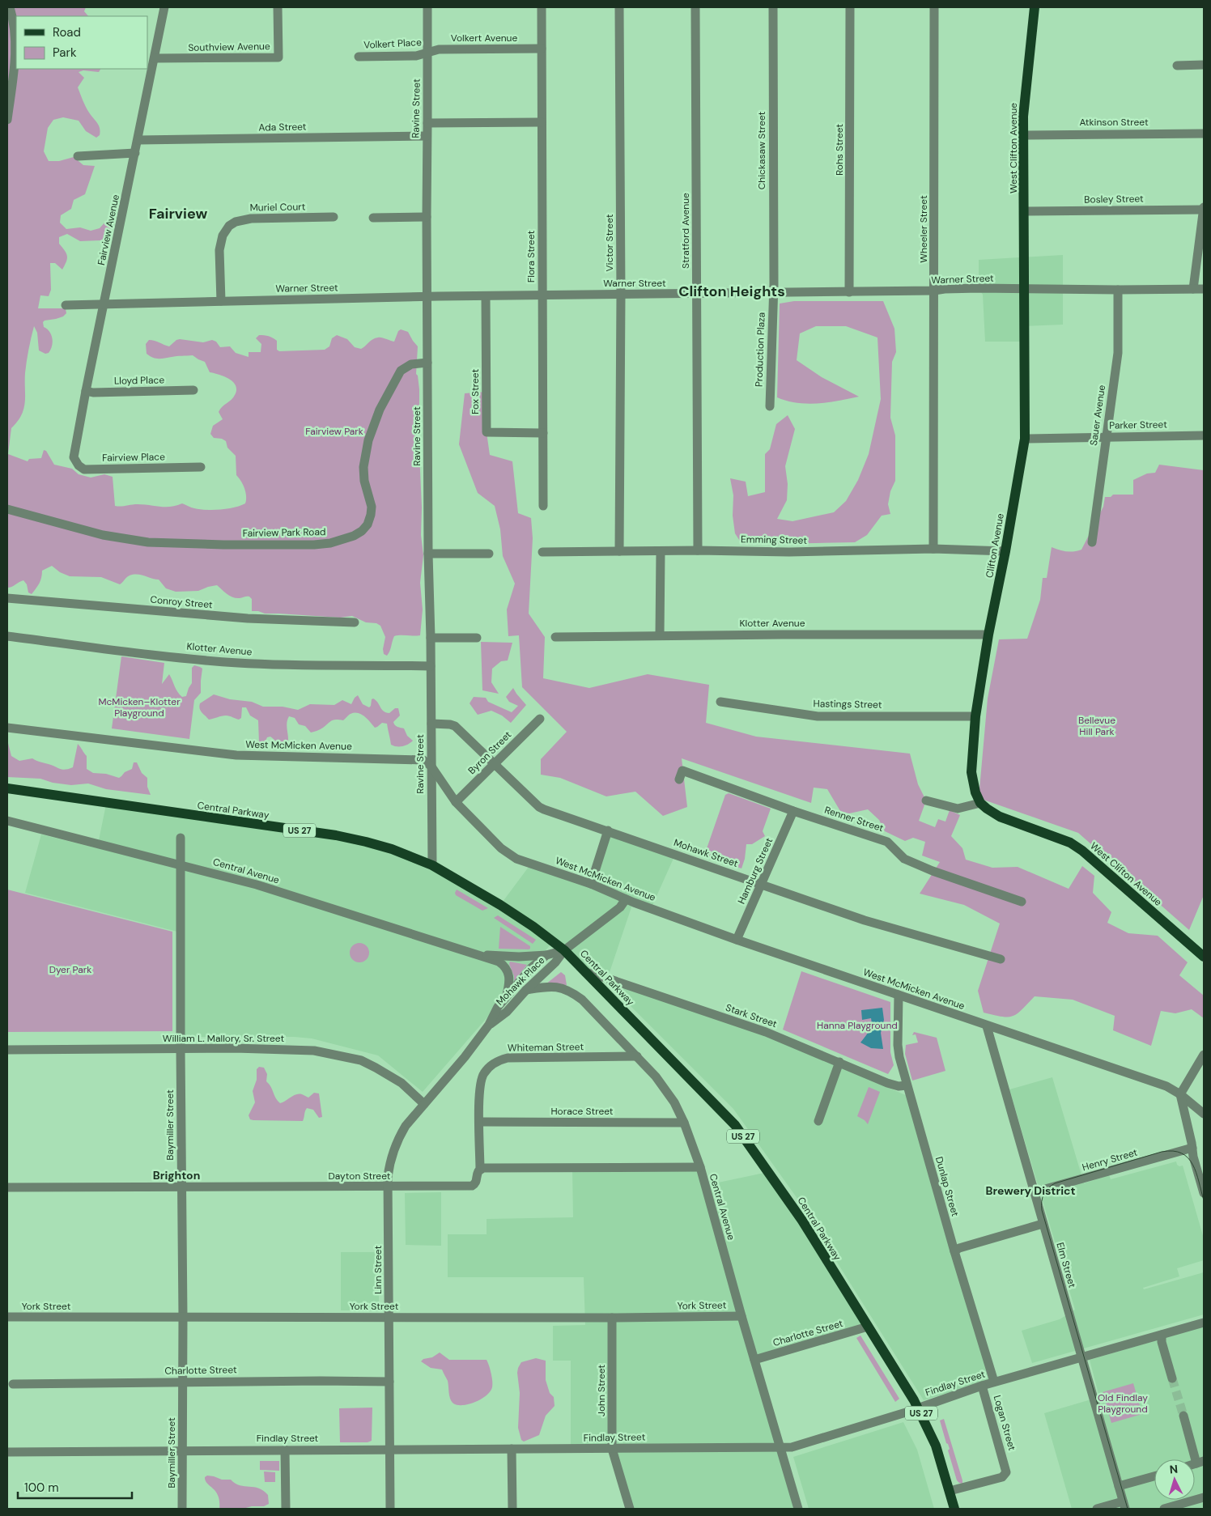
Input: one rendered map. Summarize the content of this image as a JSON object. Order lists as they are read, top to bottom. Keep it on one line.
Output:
{"streets":{"main road":["West Clifton Avenue","Clifton Avenue","Central Parkway","US 27"],"street":["Volkert Avenue","Volkert Place","Southview Avenue","Ravine Street","Atkinson Street","Ada Street","Rohs Street","Chickasaw Street","Bosley Street","Muriel Court","Wheeler Street","Fairview Avenue","Stratford Avenue","Victor Street","Flora Street","Warner Street","Production Plaza","Lloyd Place","Fox Street","Sauer Avenue","Parker Street","Fairview Place","Fairview Park Road","Emming Street","Conroy Street","Klotter Avenue","Hastings Street","West McMicken Avenue","Byron Street","Renner Street","Mohawk Street","Central Avenue","Hamburg Street","Mohawk Place","Stark Street","William L. Mallory, Sr. Street","Whiteman Street","Horace Street","Baymiller Street","Henry Street","Dayton Street","Dunlap Street","Elm Street","Linn Street","York Street","Charlotte Street","Findlay Street","John Street","Logan Street"]},"crossings":[["Volkert Avenue","Volkert Place"],["Volkert Avenue","Ravine Street"],["Volkert Avenue","Flora Street"],["Volkert Place","Ravine Street"],["Southview Avenue","Fairview Avenue"],["Ravine Street","Ada Street"],["Ravine Street","Warner Street"],["Ravine Street","Fairview Park Road"],["Ravine Street","Klotter Avenue"],["Ravine Street","West McMicken Avenue"],["Ravine Street","Central Parkway"],["Ravine Street","Mohawk Street"],["Atkinson Street","West Clifton Avenue"],["Ada Street","Fairview Avenue"],["West Clifton Avenue","Bosley Street"],["West Clifton Avenue","Warner Street"],["West Clifton Avenue","Clifton Avenue"],["Rohs Street","Warner Street"],["Chickasaw Street","Warner Street"],["Chickasaw Street","Production Plaza"],["Muriel Court","Warner Street"],["Wheeler Street","Warner Street"],["Wheeler Street","Emming Street"],["Fairview Avenue","Warner Street"],["Fairview Avenue","Lloyd Place"],["Fairview Avenue","Fairview Place"],["Stratford Avenue","Warner Street"],["Stratford Avenue","Emming Street"],["Victor Street","Warner Street"],["Victor Street","Emming Street"],["Flora Street","Warner Street"],["Flora Street","Fox Street"],["Warner Street","Production Plaza"],["Warner Street","Fox Street"],["Warner Street","Sauer Avenue"],["Warner Street","Clifton Avenue"],["Sauer Avenue","Parker Street"],["Parker Street","Clifton Avenue"],["Emming Street","Clifton Avenue"],["Clifton Avenue","Klotter Avenue"],["Clifton Avenue","Hastings Street"],["West McMicken Avenue","Byron Street"],["West McMicken Avenue","Hamburg Street"],["West McMicken Avenue","Mohawk Place"],["West McMicken Avenue","Dunlap Street"],["West McMicken Avenue","Elm Street"],["Byron Street","Mohawk Street"],["Central Parkway","Mohawk Place"],["Central Parkway","Stark Street"],["Central Parkway","Charlotte Street"],["Central Parkway","Findlay Street"],["Central Parkway","Logan Street"],["Renner Street","Hamburg Street"],["Mohawk Street","Hamburg Street"],["Central Avenue","Mohawk Place"],["Central Avenue","Whiteman Street"],["Central Avenue","Horace Street"],["Central Avenue","Baymiller Street"],["Central Avenue","York Street"],["Central Avenue","Charlotte Street"],["Central Avenue","Findlay Street"],["Mohawk Place","Linn Street"],["Stark Street","Dunlap Street"],["William L. Mallory, Sr. Street","Baymiller Street"],["William L. Mallory, Sr. Street","Linn Street"],["Whiteman Street","Horace Street"],["Whiteman Street","Dayton Street"],["Baymiller Street","Dayton Street"],["Baymiller Street","York Street"],["Baymiller Street","Charlotte Street"],["Baymiller Street","Findlay Street"],["Henry Street","Elm Street"],["Dayton Street","Linn Street"],["Dunlap Street","Findlay Street"],["Elm Street","Findlay Street"],["Linn Street","York Street"],["Linn Street","Charlotte Street"],["Linn Street","Findlay Street"],["York Street","John Street"],["Findlay Street","John Street"],["Findlay Street","Logan Street"]],"districts":["Fairview","Clifton Heights","Brighton","Brewery District"],"parks":["Fairview Park","McMicken–Klotter Playground","Bellevue Hill Park","Dyer Park","Hanna Playground","Old Findlay Playground"],"legend":["Road","Park"],"scale_bar":"100 m","north":"top"}
